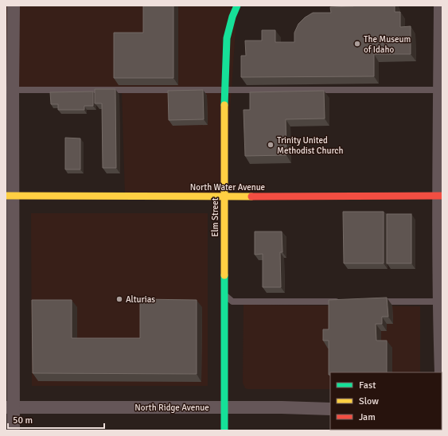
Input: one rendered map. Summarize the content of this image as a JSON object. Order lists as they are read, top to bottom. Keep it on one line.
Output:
{"streets":{"street":["North Water Avenue","Elm Street","North Ridge Avenue"]},"crossings":[["North Water Avenue","Elm Street"],["Elm Street","North Ridge Avenue"]],"places":["The Museum of Idaho","Trinity United Methodist Church","Alturias"],"legend":["Fast","Slow","Jam"],"scale_bar":"50 m"}
